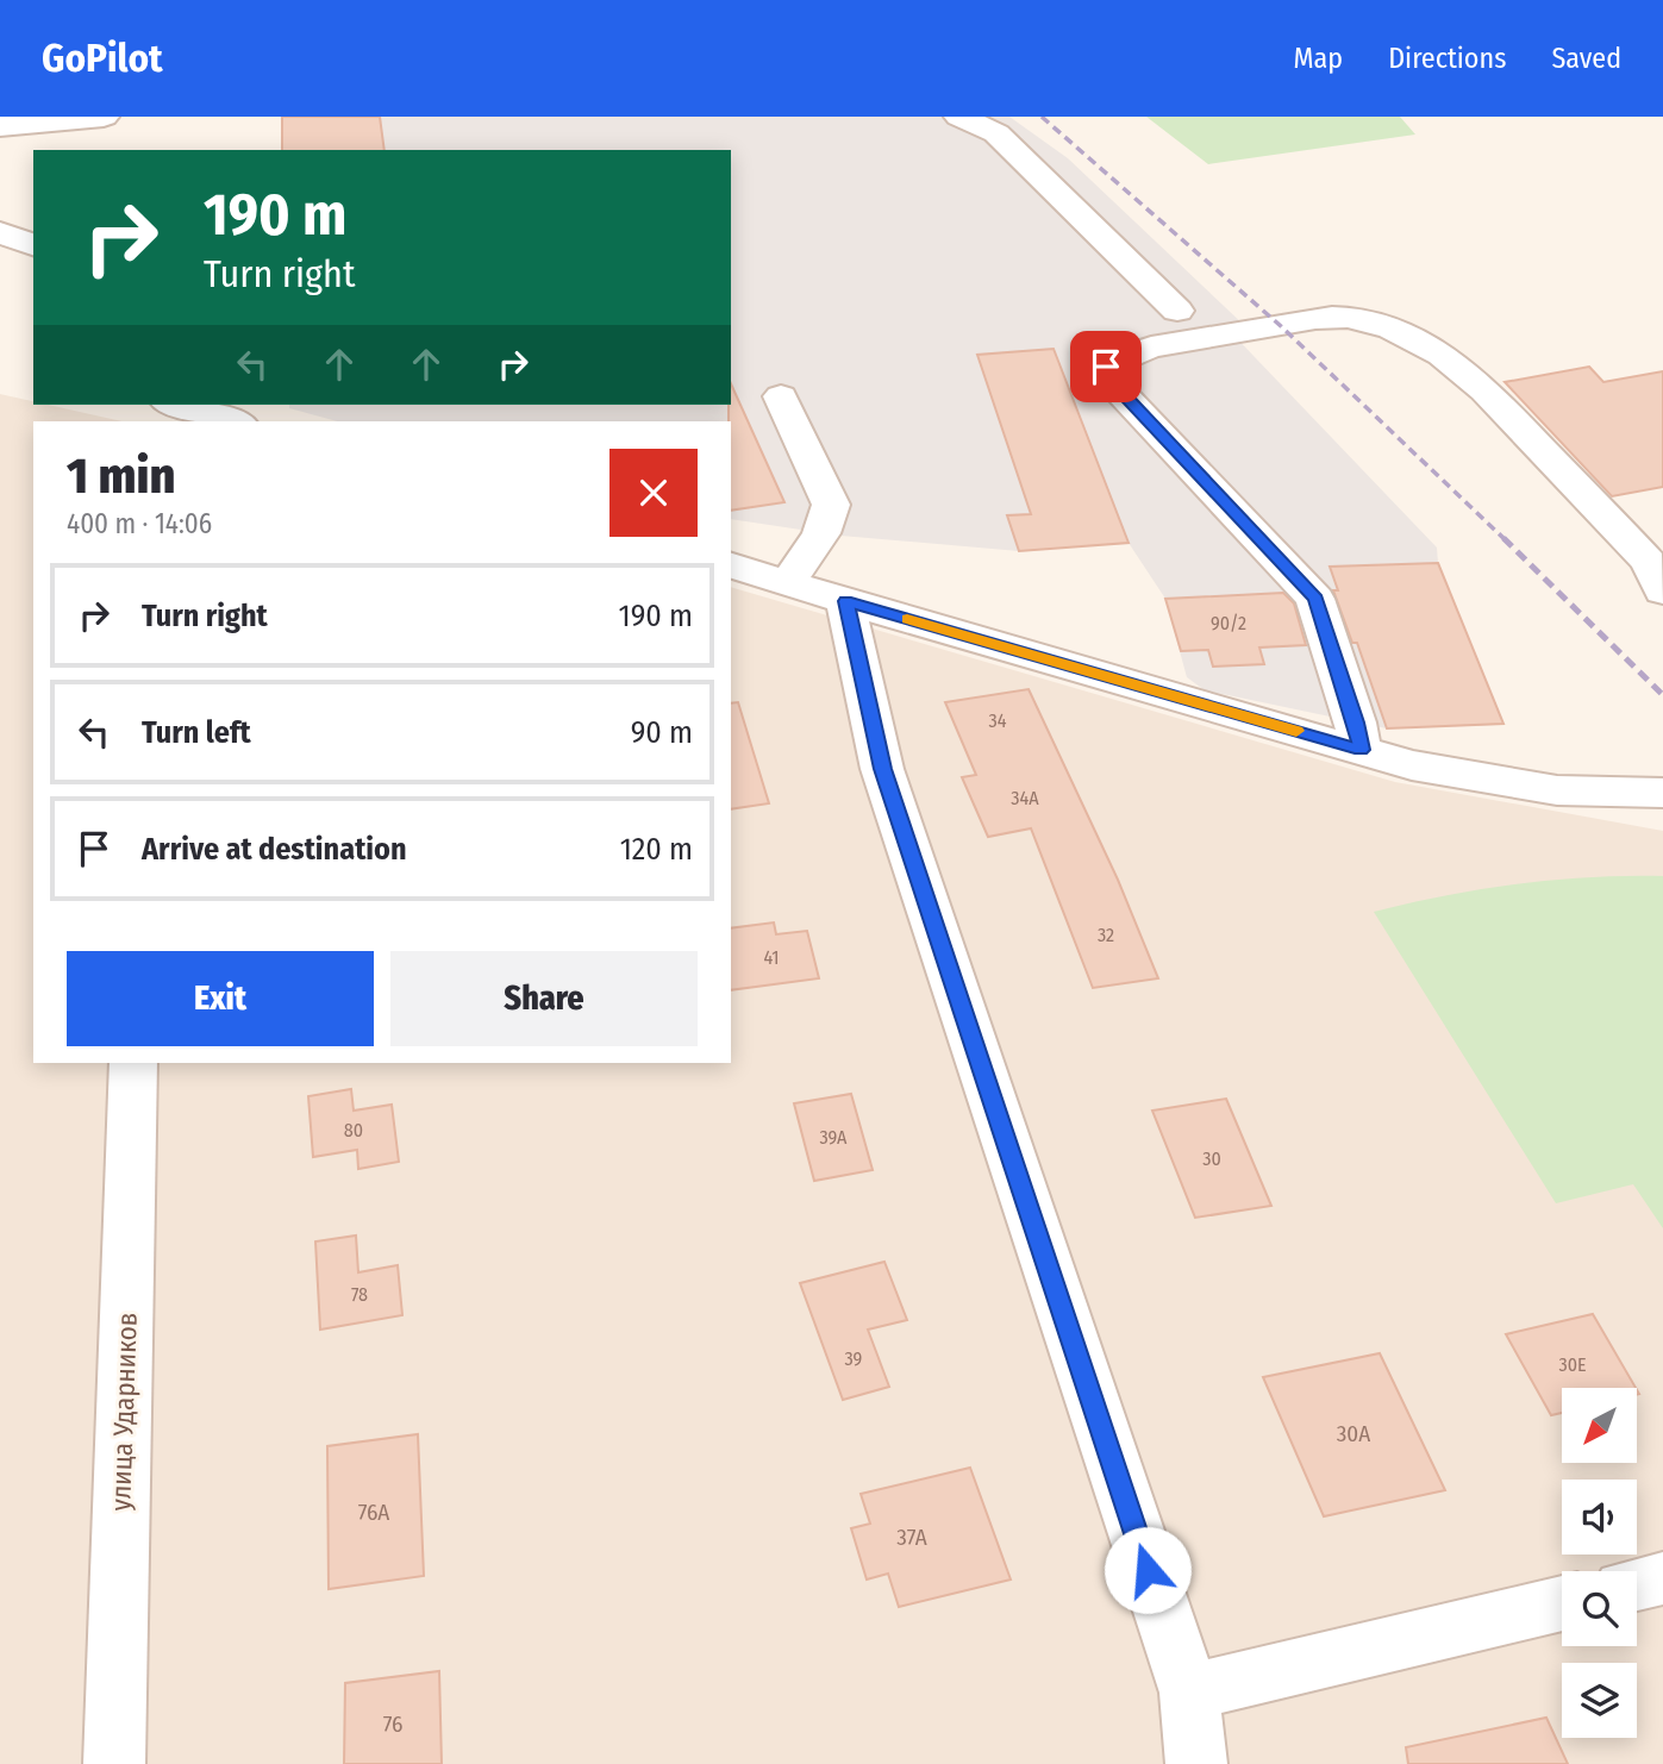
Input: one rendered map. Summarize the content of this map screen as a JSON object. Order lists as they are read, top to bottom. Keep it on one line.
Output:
{"streets":{"street":["улица Ударников"]},"house_numbers":["90/2","34","34А","32","41","80","39А","30","78","39","30Е","30А","76А","37А","76"],"north":"bottom left","page":{"header":"GoPilot","nav":["Map","Directions","Saved"],"turn":["190 m","Turn right"],"heading":["1 min","400 m · 14:06"],"list":[{"name":"Turn right","value":"190 m"},{"name":"Turn left","value":"90 m"},{"name":"Arrive at destination","value":"120 m"}],"buttons":["Exit","Share"]}}
